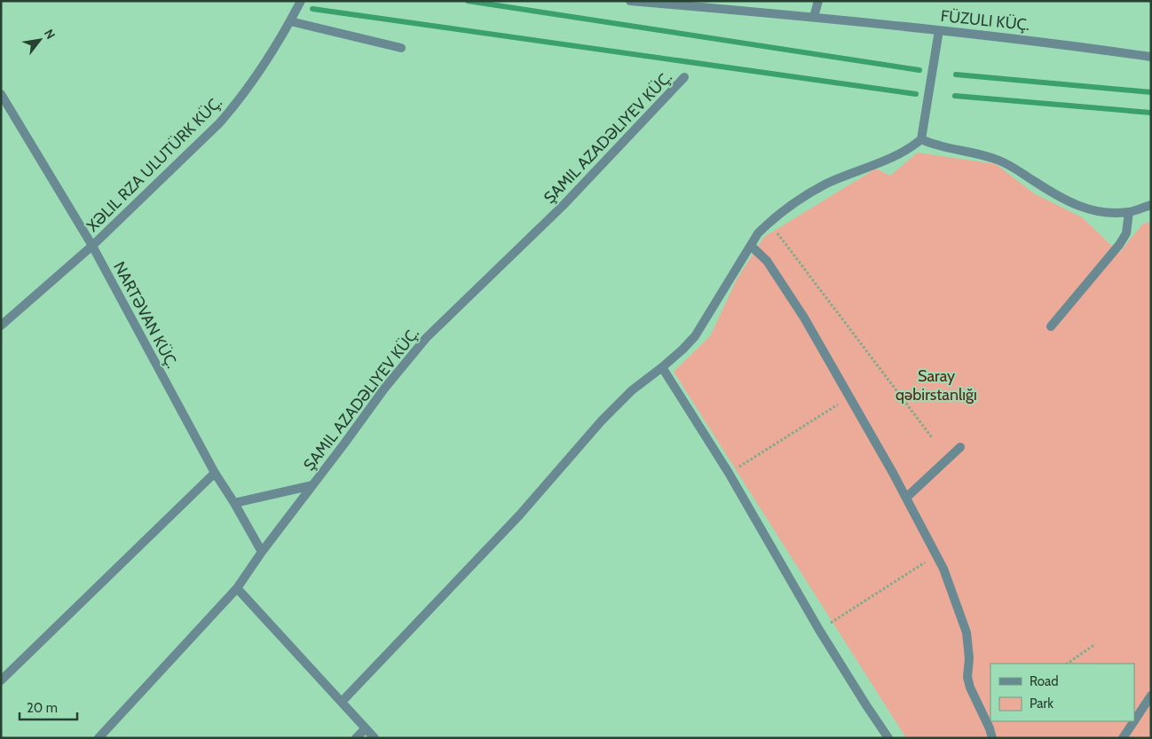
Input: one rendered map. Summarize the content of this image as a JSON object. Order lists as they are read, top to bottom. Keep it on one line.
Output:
{"streets":{"street":["FÜZULI KÜÇ.","ŞAMIL AZADƏLIYEV KÜÇ.","XƏLIL RZA ULUTÜRK KÜÇ.","NARTƏVAN KÜÇ."]},"crossings":[["ŞAMIL AZADƏLIYEV KÜÇ.","NARTƏVAN KÜÇ."],["XƏLIL RZA ULUTÜRK KÜÇ.","NARTƏVAN KÜÇ."]],"parks":["Saray qəbirstanlığı"],"legend":["Road","Park"],"scale_bar":"20 m","north":"top right"}
